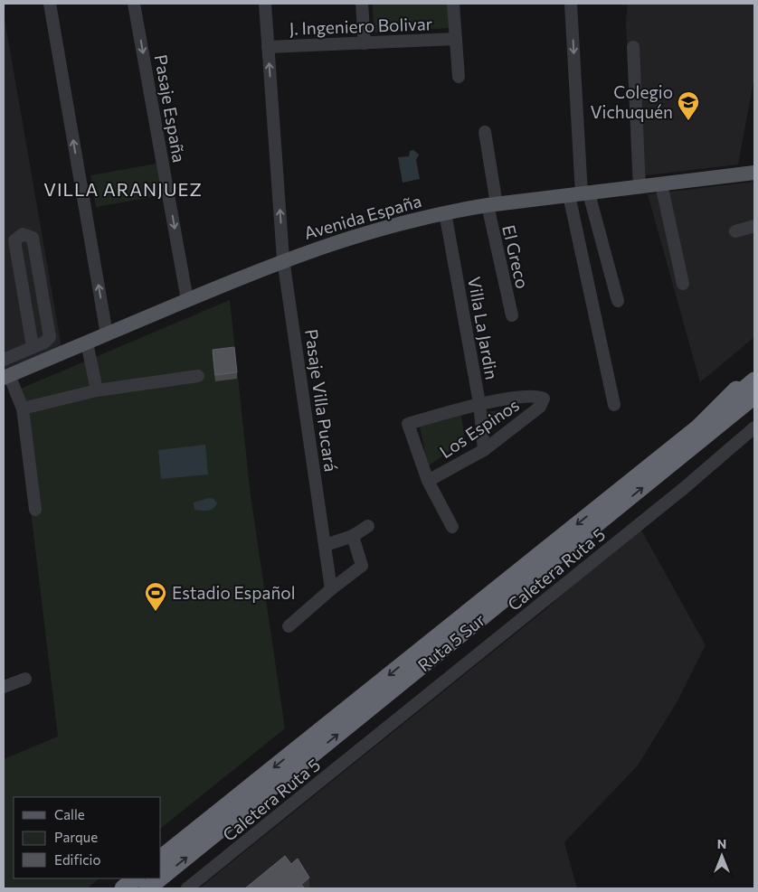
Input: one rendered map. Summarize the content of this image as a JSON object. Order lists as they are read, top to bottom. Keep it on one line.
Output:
{"streets":{"highway":["Ruta 5 Sur"],"main road":["Avenida España"],"street":["J. Ingeniero Bolivar","Pasaje España","El Greco","Villa La Jardin","Pasaje Villa Pucará","Los Espinos","Caletera Ruta 5"]},"crossings":[["J. Ingeniero Bolivar","Pasaje Villa Pucará"],["Pasaje España","Avenida España"],["Avenida España","El Greco"],["Avenida España","Villa La Jardin"],["Avenida España","Pasaje Villa Pucará"],["Villa La Jardin","Los Espinos"]],"one_way":["Pasaje Villa Pucará"],"districts":["VILLA ARANJUEZ"],"places":{"school or university":["Colegio Vichuquén"],"sports":["Estadio Español"]},"legend":["Calle","Parque","Edificio"],"north":"top"}
